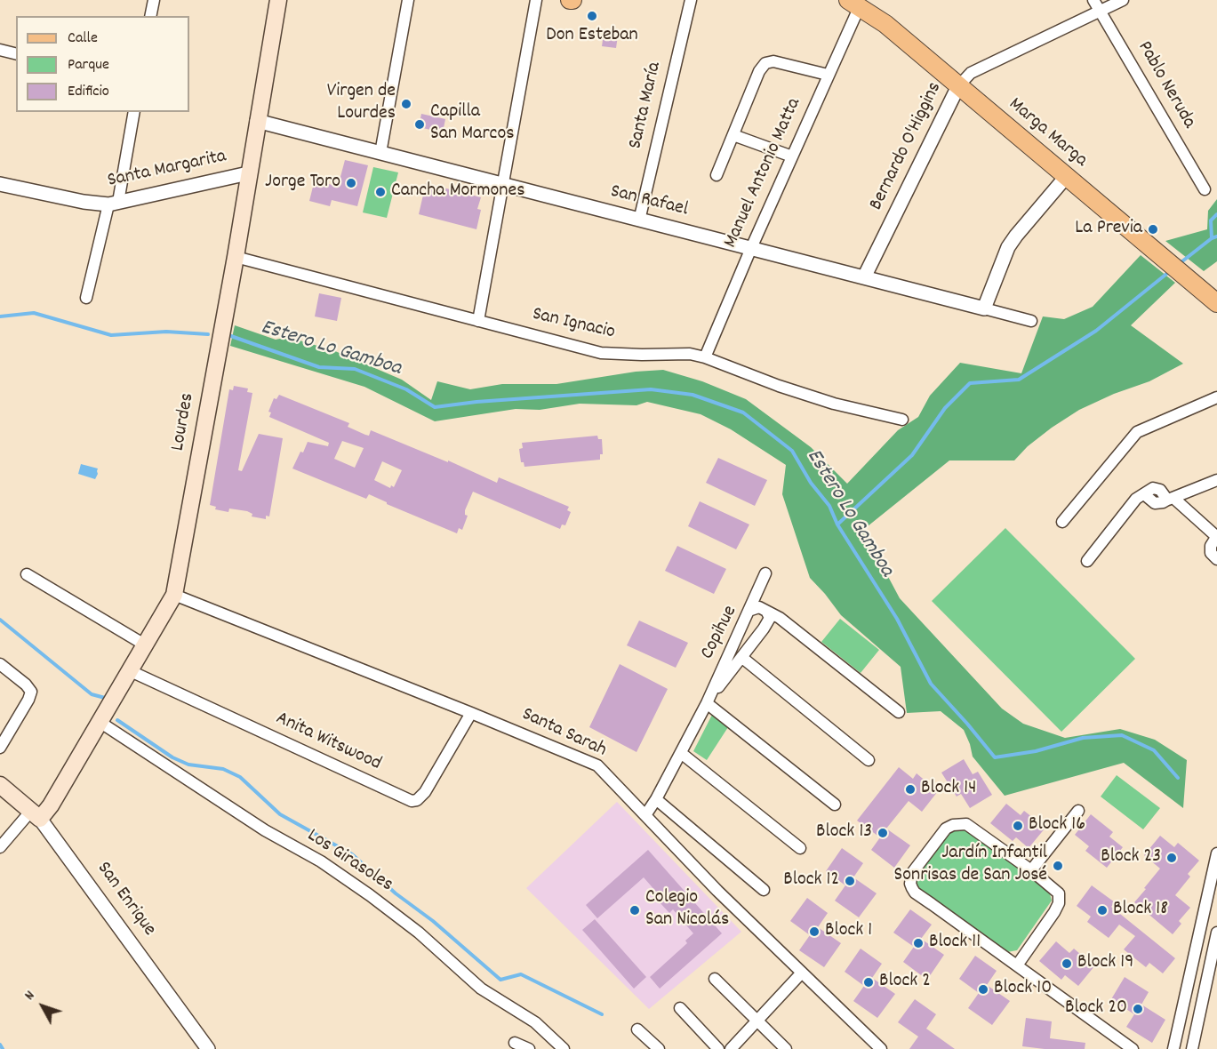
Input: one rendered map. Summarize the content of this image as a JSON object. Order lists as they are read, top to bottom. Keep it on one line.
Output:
{"streets":{"main road":["Marga Marga","Lourdes","San Enrique"],"street":["Pablo Neruda","Santa María","Bernardo O'Higgins","Santa Margarita","Manuel Antonio Matta","San Rafael","San Ignacio","Copihue","Santa Sarah","Anita Witswood","Los Girasoles"]},"crossings":[["Pablo Neruda","Bernardo O'Higgins"],["Santa María","San Rafael"],["Marga Marga","Bernardo O'Higgins"],["Marga Marga","Manuel Antonio Matta"],["Bernardo O'Higgins","San Rafael"],["Santa Margarita","Lourdes"],["Manuel Antonio Matta","San Rafael"],["Manuel Antonio Matta","San Ignacio"],["San Rafael","Lourdes"],["San Ignacio","Lourdes"],["Lourdes","Santa Sarah"],["Lourdes","Anita Witswood"],["Lourdes","Los Girasoles"],["Lourdes","San Enrique"],["Copihue","Santa Sarah"],["Santa Sarah","Anita Witswood"]],"water":["Estero Lo Gamboa"],"places":["Don Esteban","Virgen de Lourdes","Capilla San Marcos","Jorge Toro","Cancha Mormones","La Previa","Block 14","Block 16","Block 13","Block 23","Jardín Infantil Sonrisas de San José","Block 12","Colegio San Nicolás","Block 18","Block 1","Block 11","Block 19","Block 2","Block 10","Block 20"],"legend":["Calle","Parque","Edificio"],"north":"top left"}
